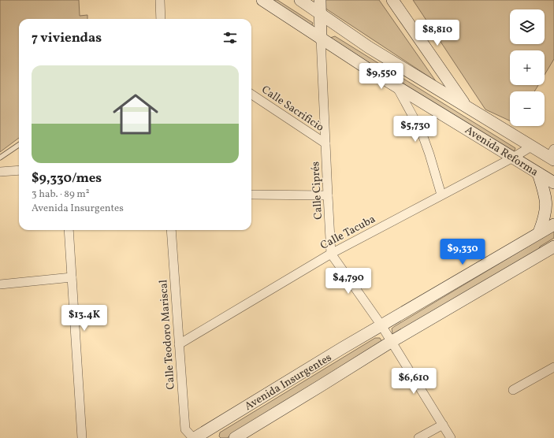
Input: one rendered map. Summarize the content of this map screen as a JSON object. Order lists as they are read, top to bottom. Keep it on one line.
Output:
{"streets":{"main road":["Avenida Reforma","Avenida Insurgentes"],"street":["Calle Sacrificio","Calle Ciprés","Calle Tacuba","Calle Teodoro Mariscal"]},"crossings":[["Calle Sacrificio","Calle Ciprés"],["Avenida Reforma","Calle Ciprés"],["Avenida Reforma","Calle Tacuba"],["Calle Ciprés","Calle Tacuba"],["Calle Tacuba","Calle Teodoro Mariscal"],["Calle Teodoro Mariscal","Avenida Insurgentes"]],"page":{"map_buttons":["+","−"],"heading":"7 viviendas","price":["$8,810","$9,550","$5,730","$9,330","$4,790","$13.4K","$6,610"],"list":[{"name":"$9,330/mes","note":"3 hab. · 89 m² · Avenida Insurgentes"}]}}
